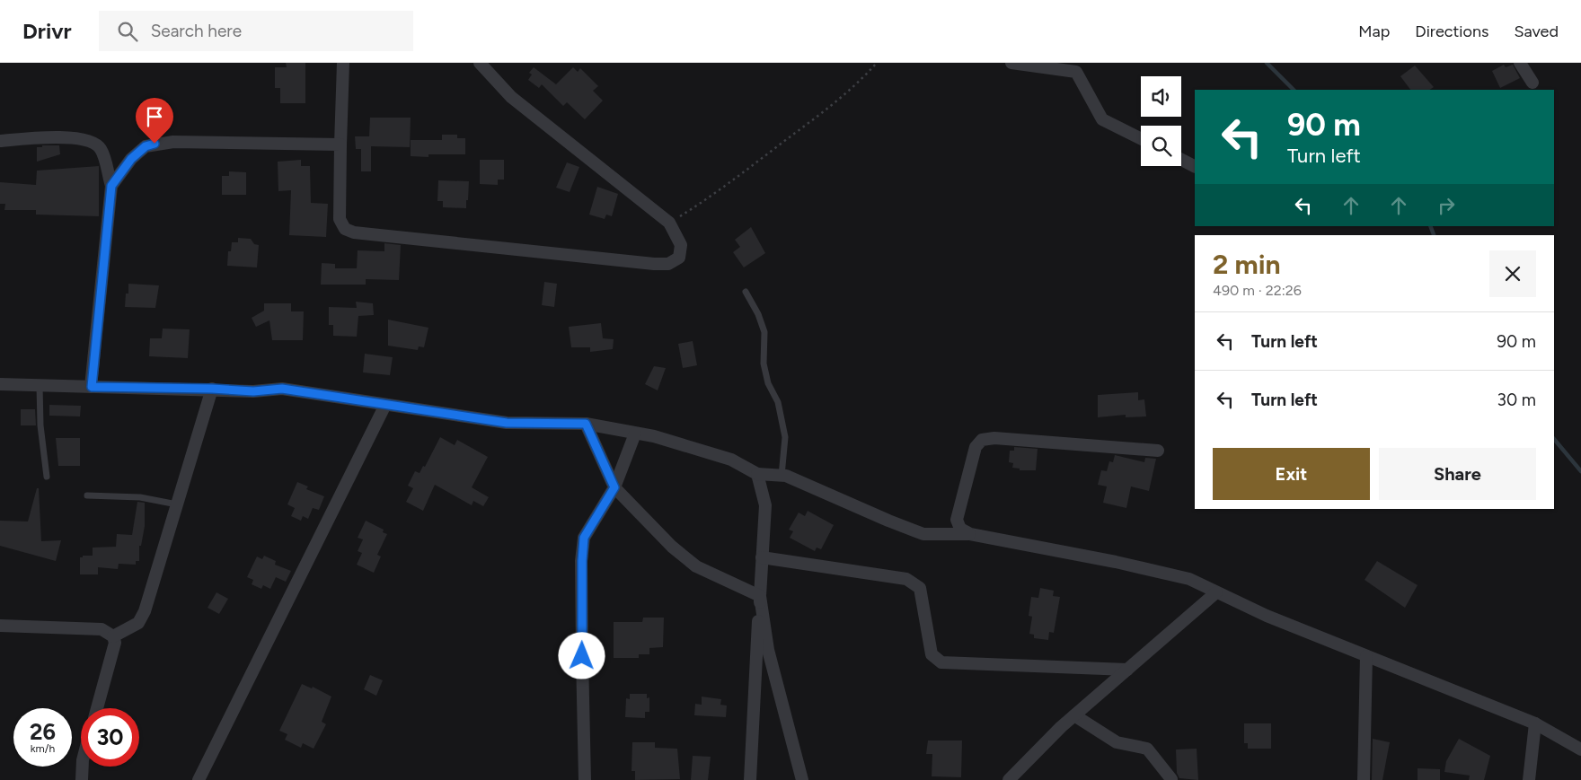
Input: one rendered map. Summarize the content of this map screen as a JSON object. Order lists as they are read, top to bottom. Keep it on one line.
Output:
{"page":{"header":"Drivr","search":"Search here","nav":["Map","Directions","Saved"],"turn":["90 m","Turn left"],"heading":["2 min","490 m · 22:26"],"list":[{"name":"Turn left","value":"90 m"},{"name":"Turn left","value":"30 m"}],"buttons":["Exit","Share"],"speed":"26 km/h","limit":"30"}}
